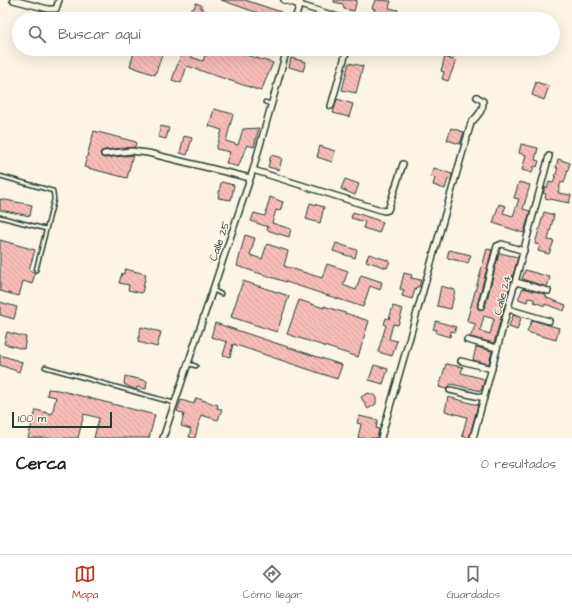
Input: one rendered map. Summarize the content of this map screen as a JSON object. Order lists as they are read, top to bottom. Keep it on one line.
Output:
{"streets":{"street":["Calle 25","Calle 24"]},"scale_bar":"100 m","page":{"search":"Buscar aquí","scale":"100 m","heading":["Cerca","0 resultados"],"nav":["Mapa","Cómo llegar","Guardados"]}}
